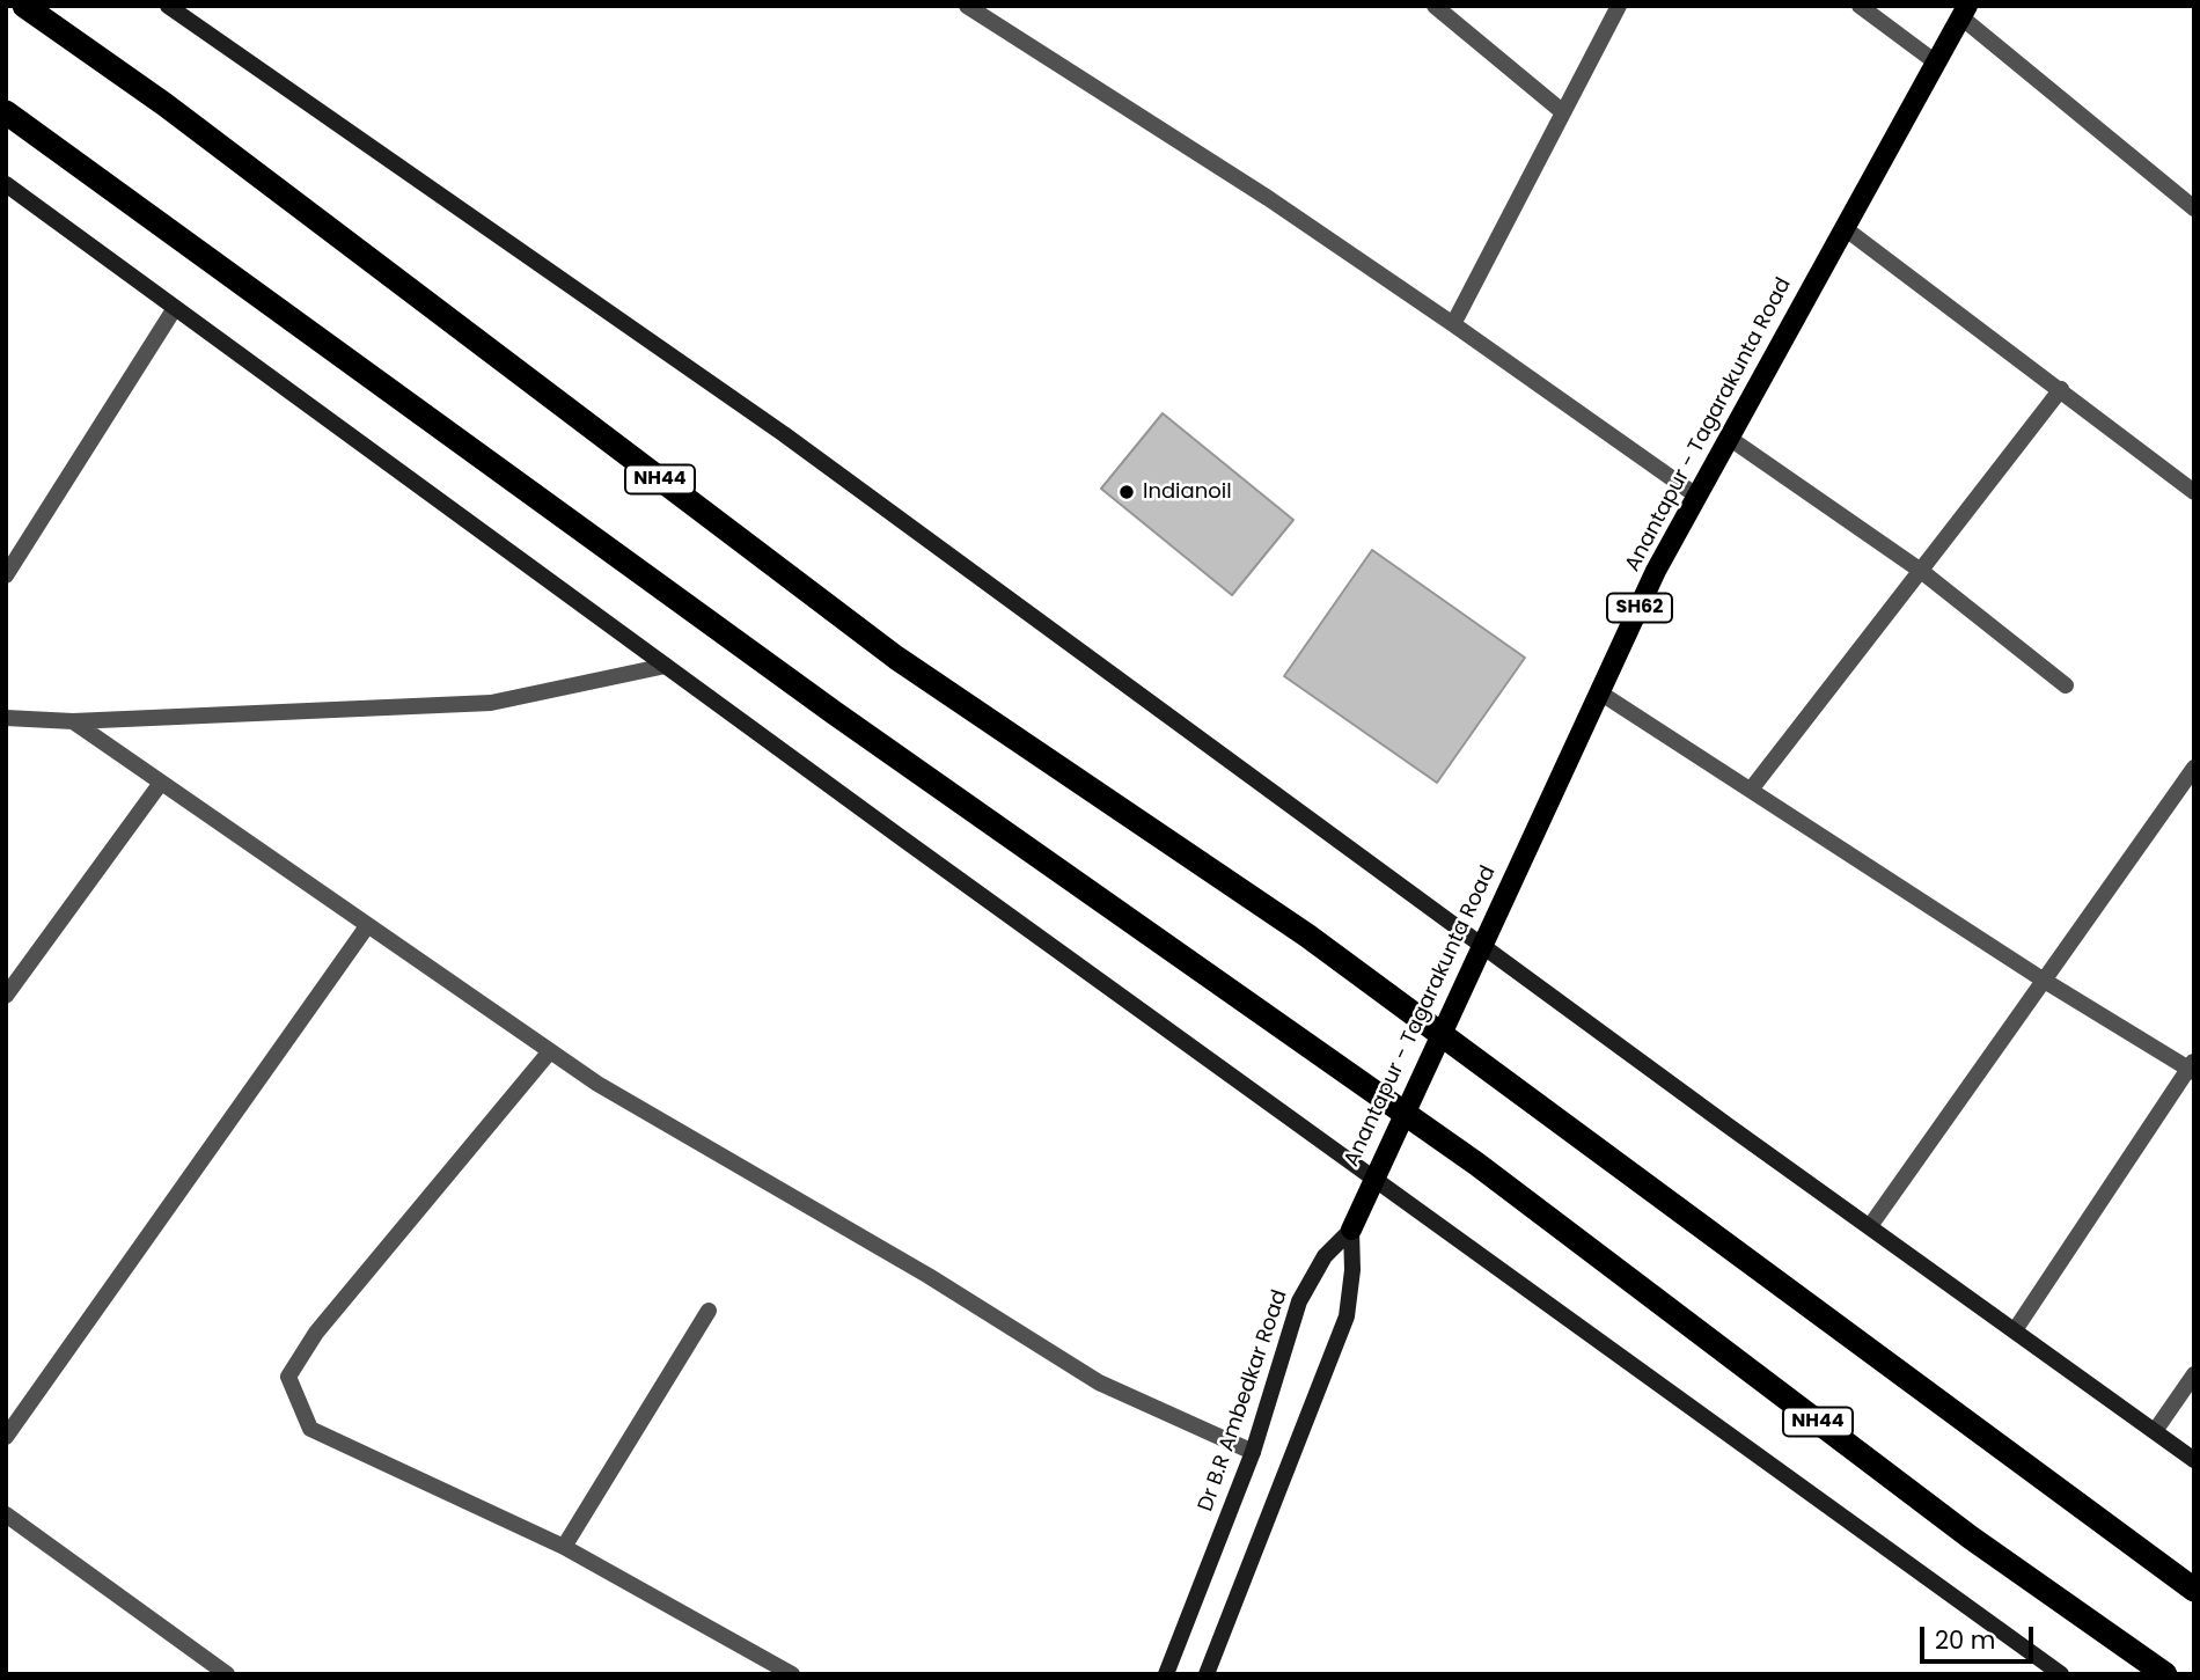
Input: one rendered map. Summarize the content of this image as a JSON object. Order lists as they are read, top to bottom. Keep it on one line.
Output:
{"streets":{"highway":["NH44"],"main road":["Anantapur - Tagarakunta Road","SH62"],"street":["Dr B.R Ambedkar Road"]},"crossings":[["Anantapur - Tagarakunta Road","Dr B.R Ambedkar Road"]],"places":["Indianoil"],"scale_bar":"20 m"}
